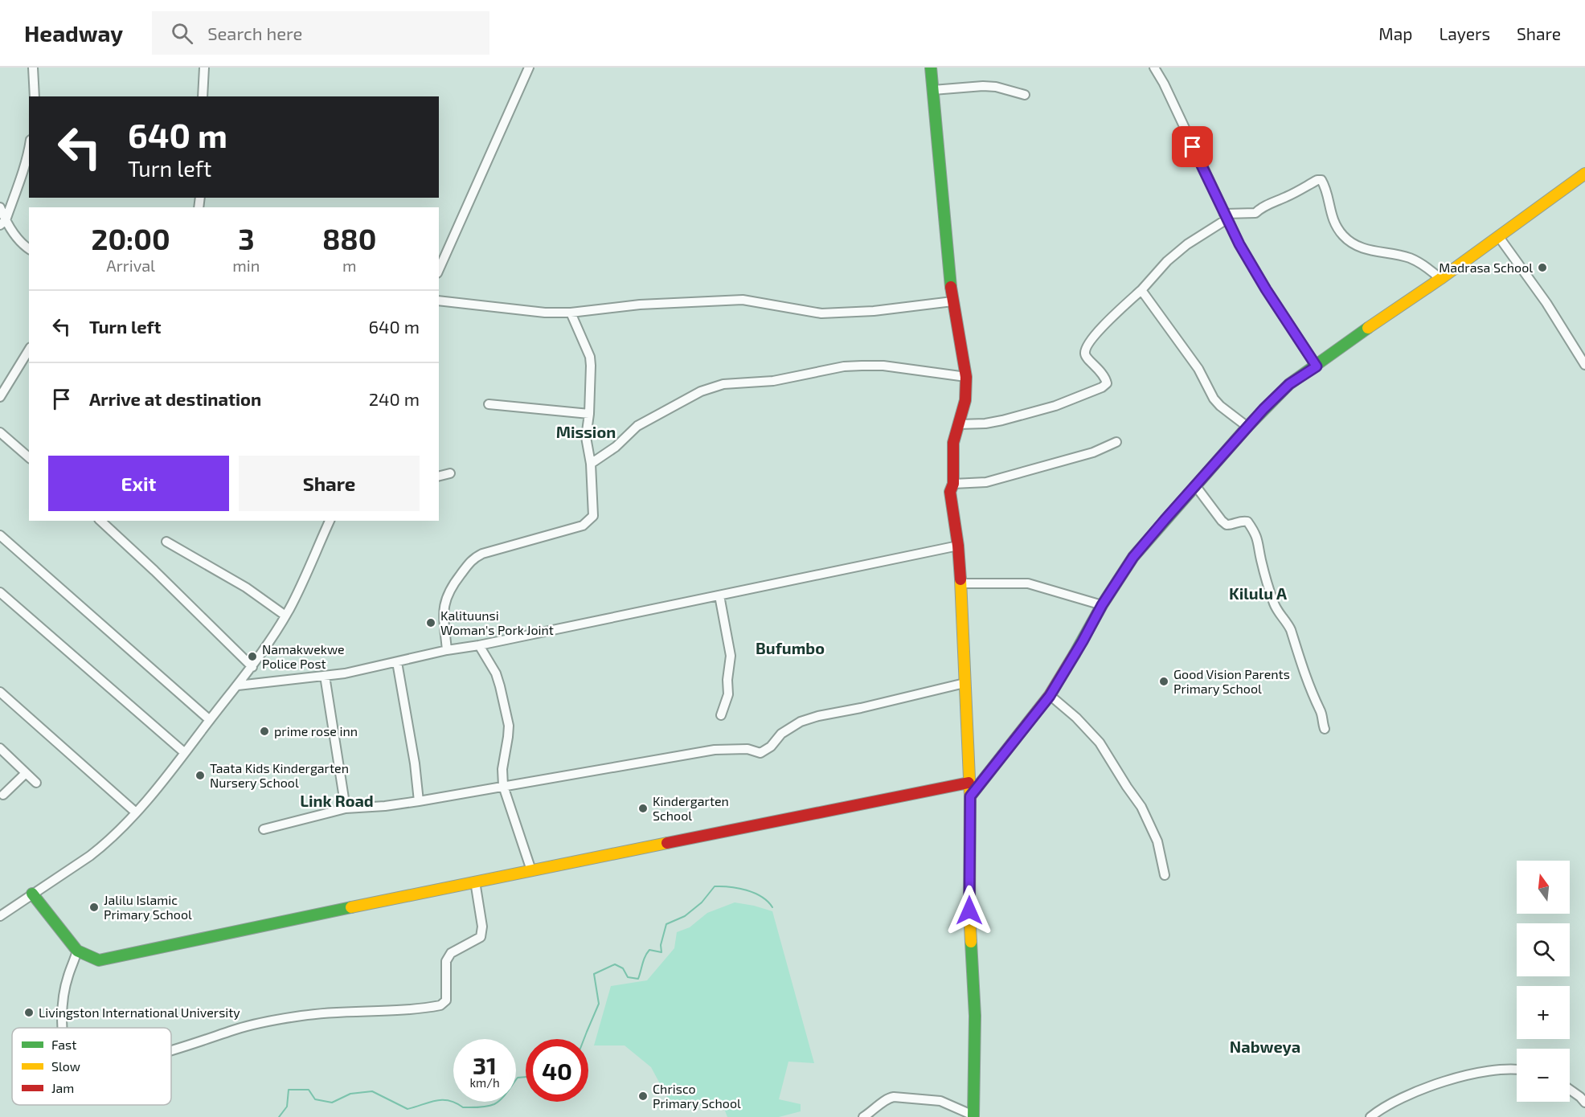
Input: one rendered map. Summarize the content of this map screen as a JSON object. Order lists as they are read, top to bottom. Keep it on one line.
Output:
{"districts":["Mission","Kilulu A","Bufumbo","Link Road","Nabweya"],"places":["Madrasa School","Kalituunsi Woman's Pork Joint","Namakwekwe Police Post","Good Vision Parents Primary School","prime rose inn","Taata Kids Kindergarten Nursery School","Kindergarten School","Jalilu Islamic Primary School","Livingston International University","Chrisco Primary School"],"legend":["Fast","Slow","Jam"],"north":"top","page":{"header":"Headway","search":"Search here","nav":["Map","Layers","Share"],"turn":["640 m","Turn left"],"eta":["20:00","Arrival","3","min","880","m"],"list":[{"name":"Turn left","value":"640 m"},{"name":"Arrive at destination","value":"240 m"}],"buttons":["Exit","Share"],"map_buttons":["+","−"],"speed":"31 km/h","limit":"40"}}
